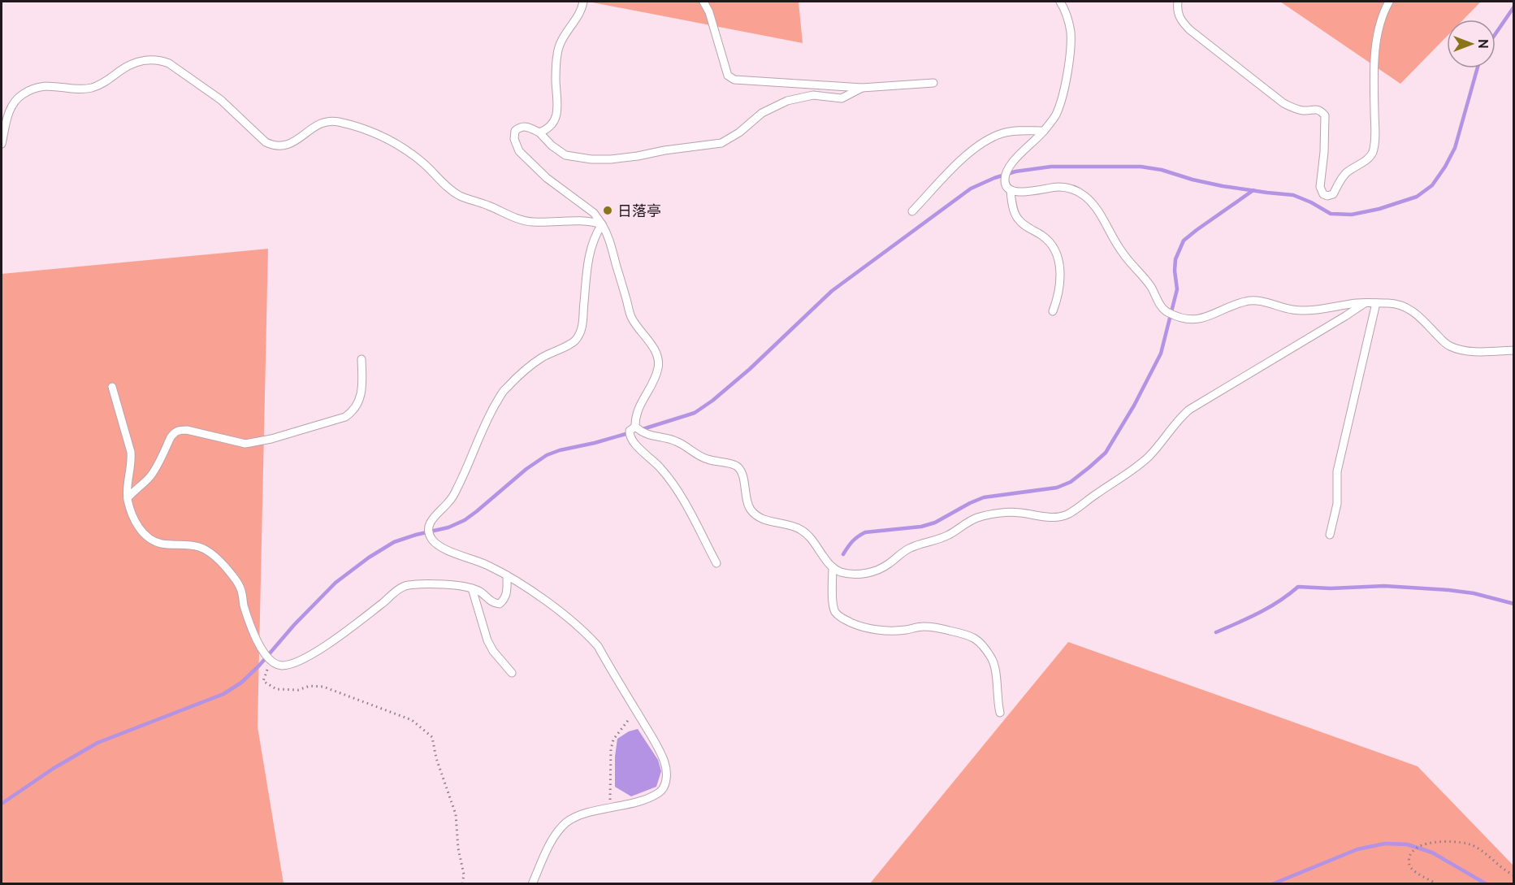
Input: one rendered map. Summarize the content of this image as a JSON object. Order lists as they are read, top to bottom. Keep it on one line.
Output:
{"places":["日落亭"],"north":"right"}
